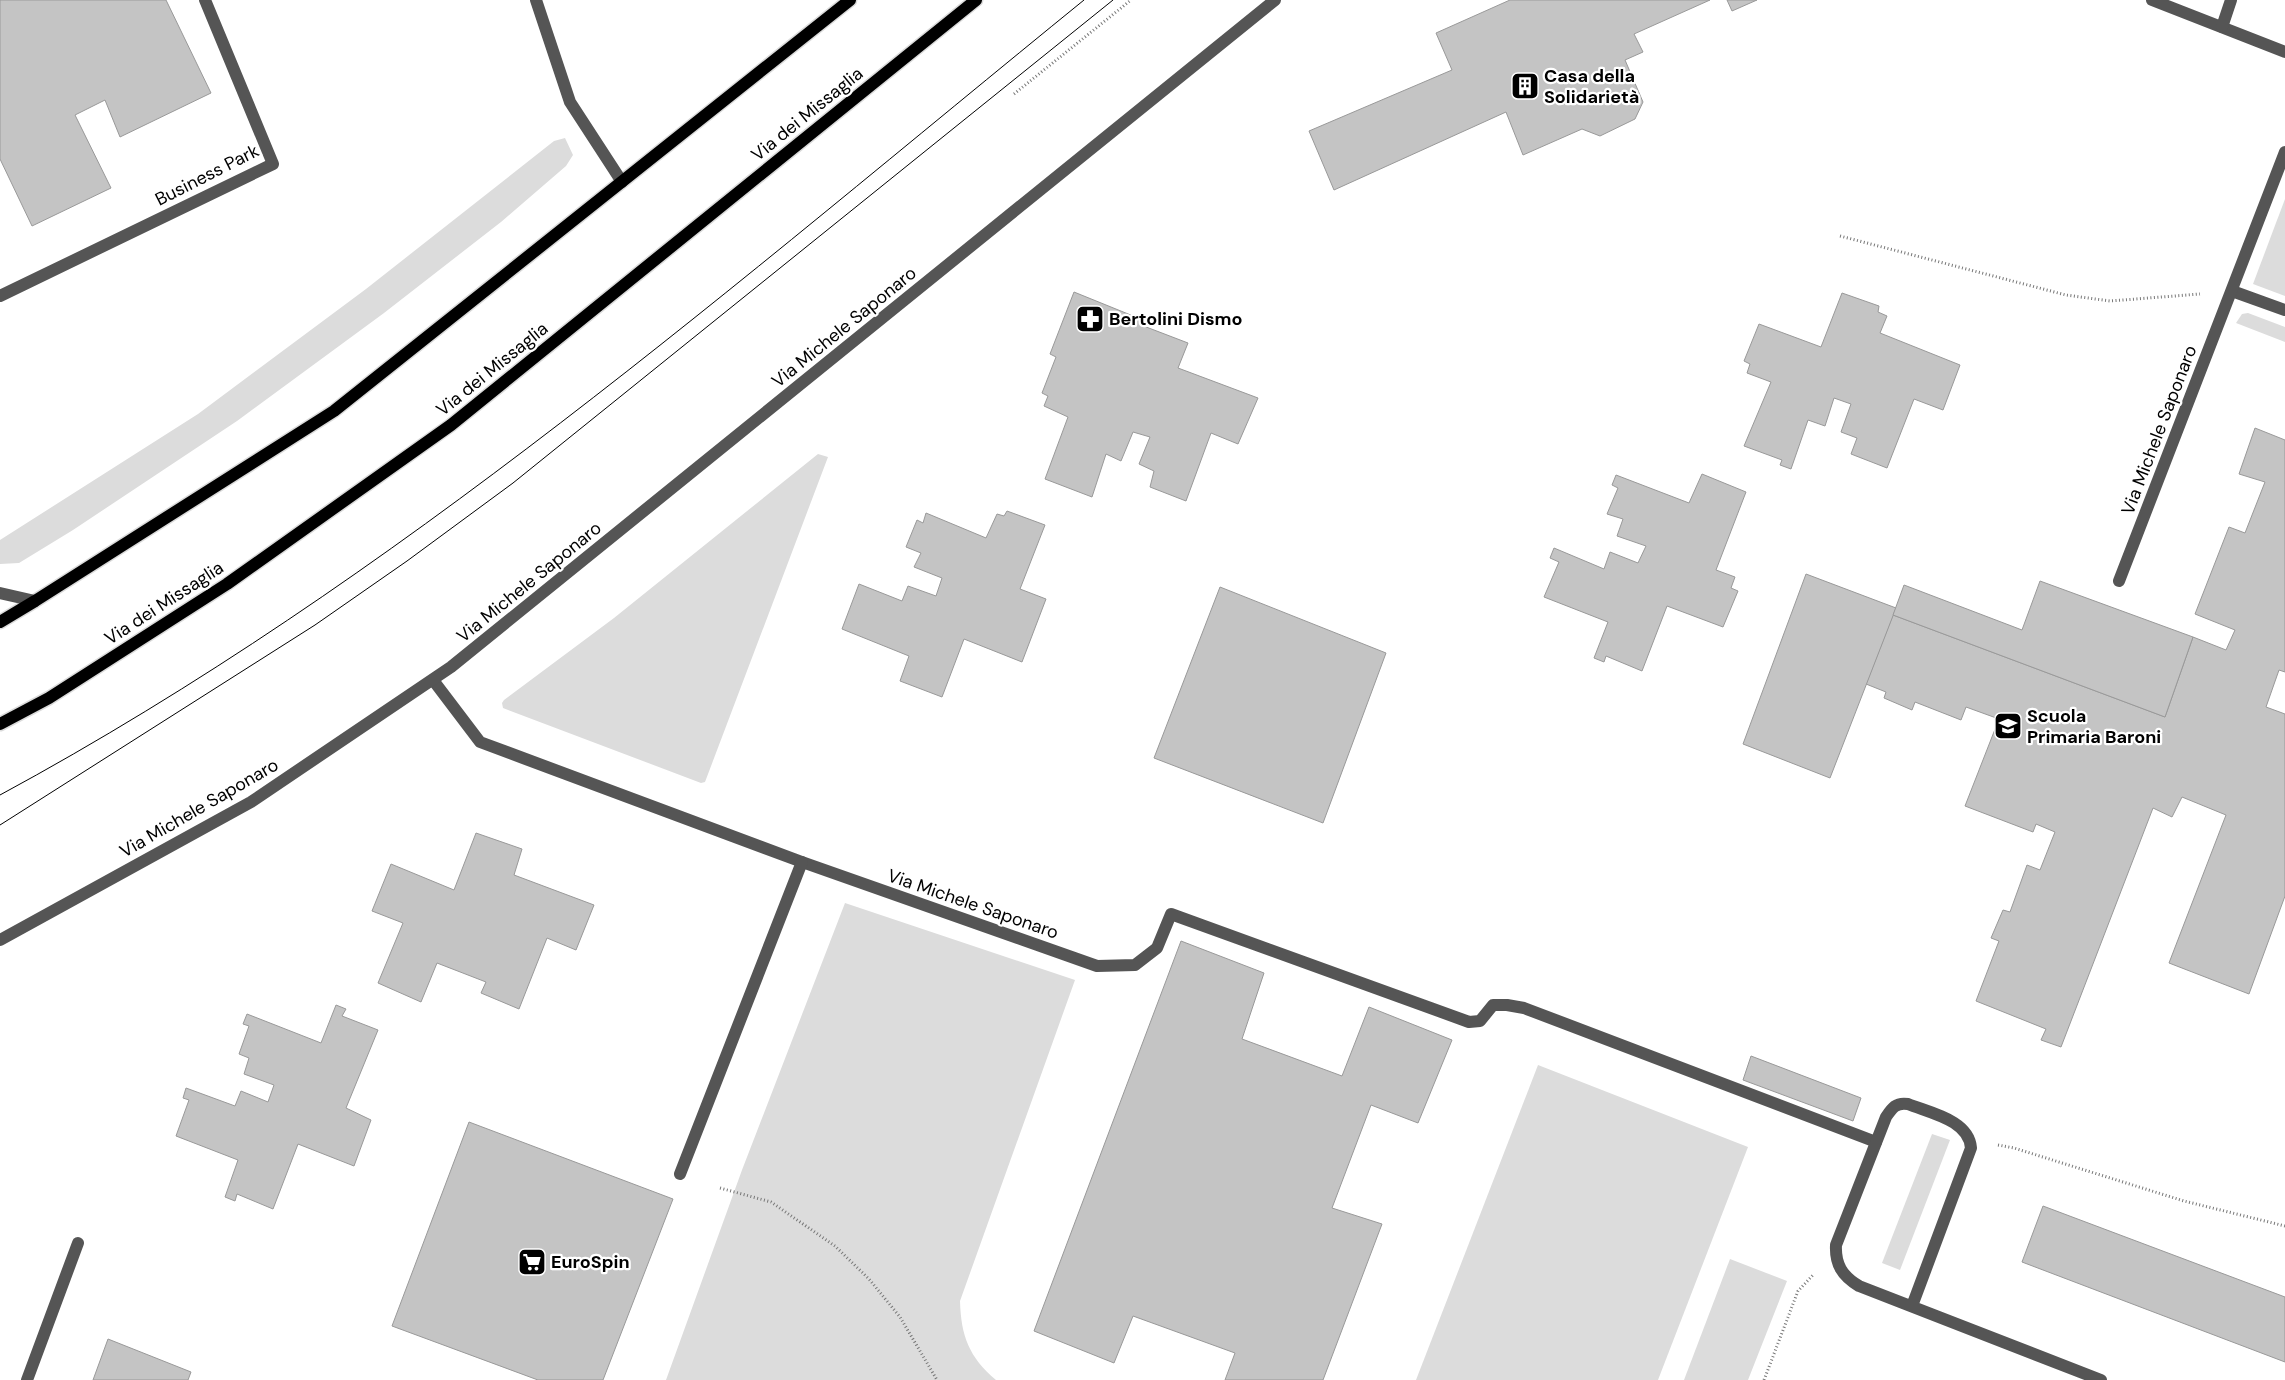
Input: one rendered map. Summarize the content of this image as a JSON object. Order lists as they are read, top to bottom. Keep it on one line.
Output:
{"streets":{"main road":["Via dei Missaglia"],"street":["Business Park","Via Michele Saponaro"]},"places":{"building":["Casa della Solidarietà"],"pharmacy":["Bertolini Dismo"],"school or university":["Scuola Primaria Baroni"],"supermarket":["EuroSpin"]}}
